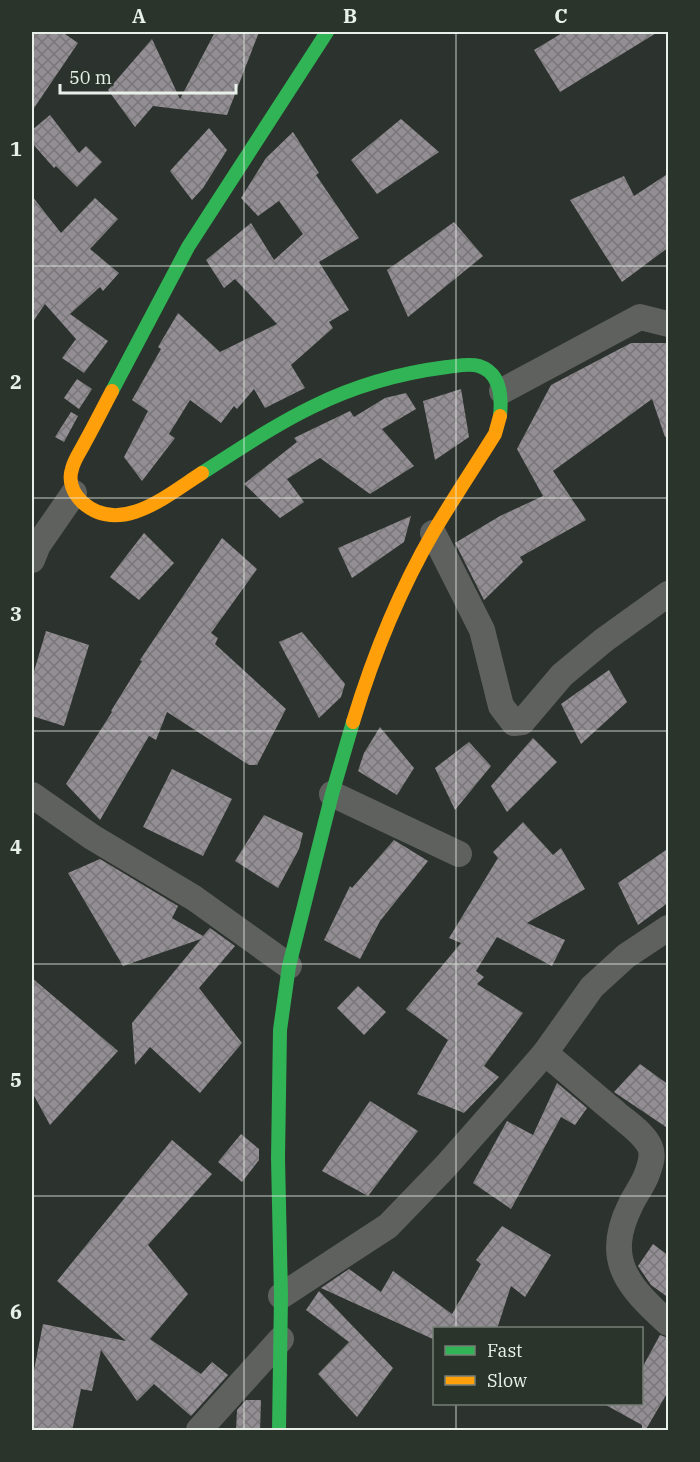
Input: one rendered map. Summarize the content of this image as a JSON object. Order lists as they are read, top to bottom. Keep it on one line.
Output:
{"legend":["Fast","Slow"],"scale_bar":"50 m","grid":{"columns":["A","B","C"],"rows":["1","2","3","4","5","6"]}}
